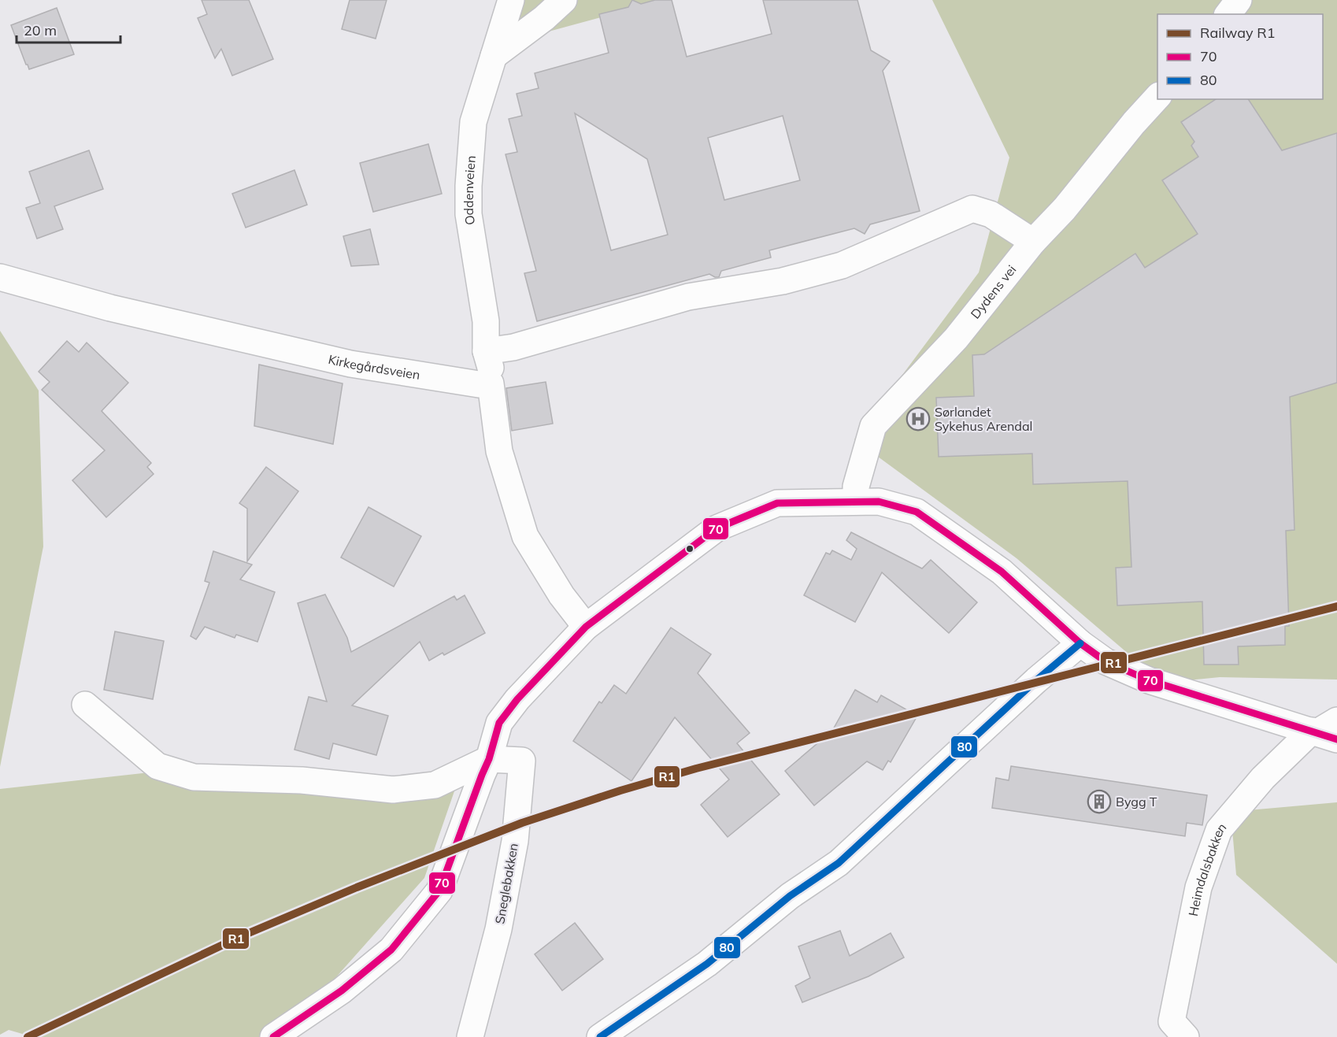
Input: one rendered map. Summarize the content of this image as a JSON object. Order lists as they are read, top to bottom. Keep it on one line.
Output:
{"streets":{"street":["Oddenveien","Dydens vei","Kirkegårdsveien","Heimdalsbakken","Sneglebakken"]},"crossings":[["Oddenveien","Kirkegårdsveien"]],"places":{"hospital":["Sørlandet Sykehus Arendal"],"building":["Bygg T"]},"lines":["transit line 70","rail line R1","transit line 80"],"legend":["Railway R1","70","80"],"scale_bar":"20 m"}
